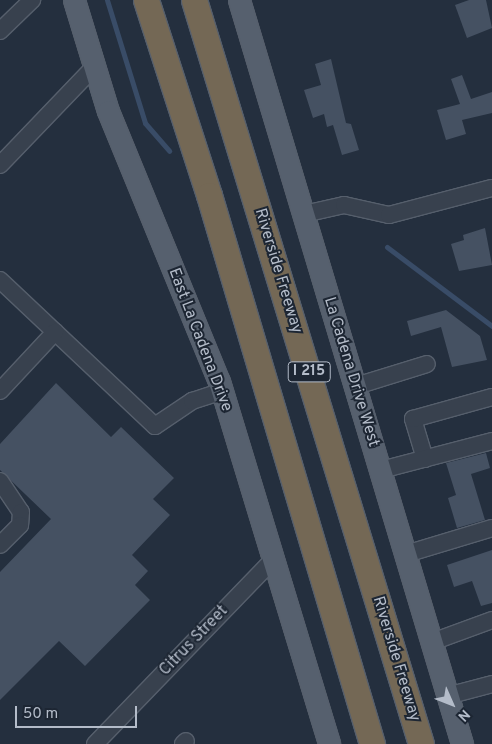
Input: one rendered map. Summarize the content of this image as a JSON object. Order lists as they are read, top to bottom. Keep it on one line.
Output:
{"streets":{"highway":["Riverside Freeway","I 215"],"main road":["East La Cadena Drive","La Cadena Drive West"],"street":["Citrus Street"]},"crossings":[["East La Cadena Drive","Citrus Street"]],"scale_bar":"50 m","north":"bottom right"}
